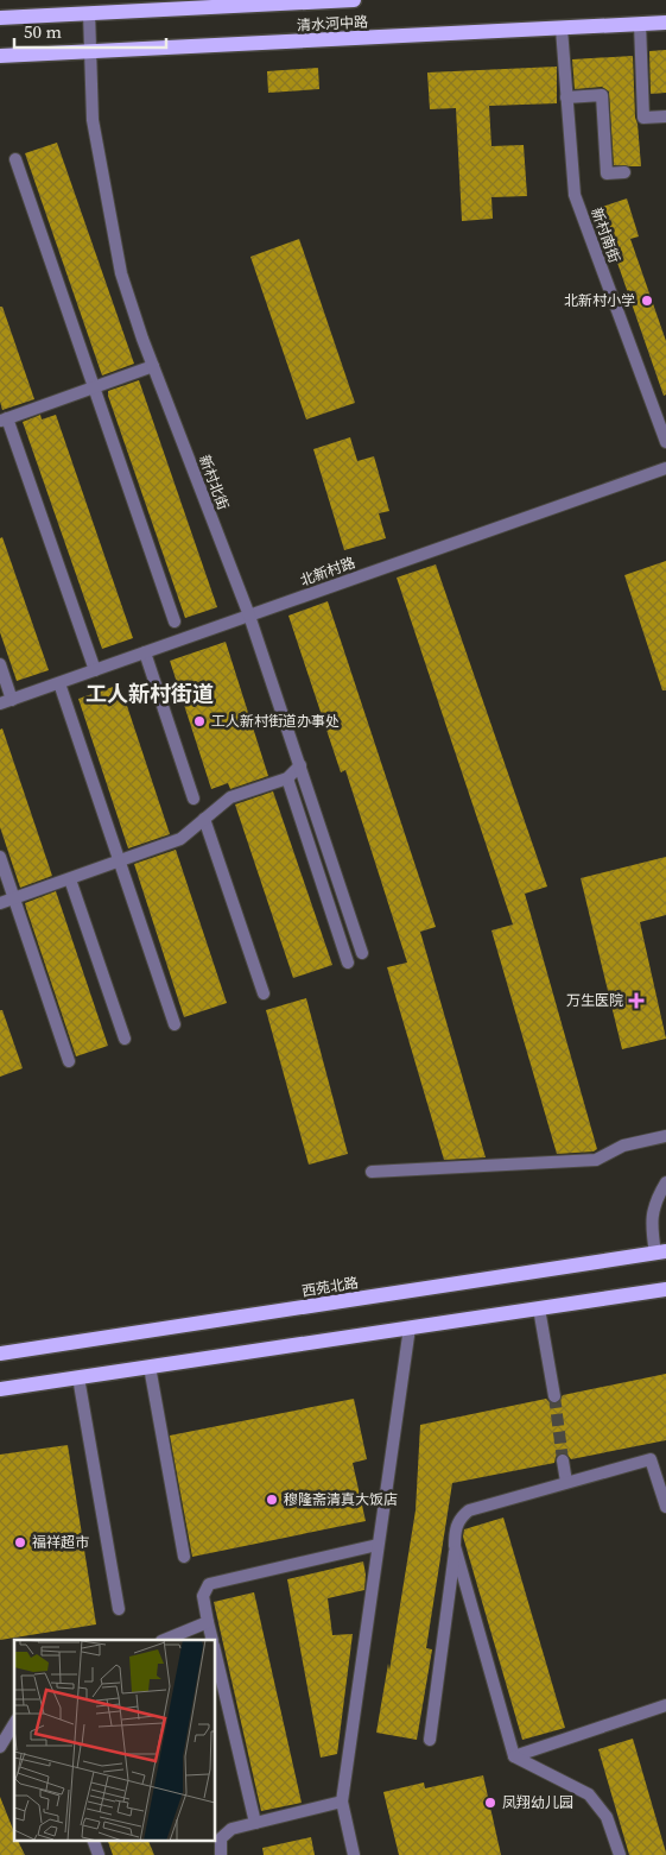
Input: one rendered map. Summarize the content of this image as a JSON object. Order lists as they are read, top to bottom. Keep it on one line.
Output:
{"streets":{"main road":["清水河中路","西苑北路"],"street":["新村南街","新村北街","北新村路"]},"crossings":[["清水河中路","新村南街"],["清水河中路","新村北街"],["新村北街","北新村路"]],"districts":["工人新村街道"],"places":{"other":["北新村小学","工人新村街道办事处","穆隆斋清真大饭店","福祥超市","凤翔幼儿园"],"health":["万生医院"]},"scale_bar":"50 m"}
